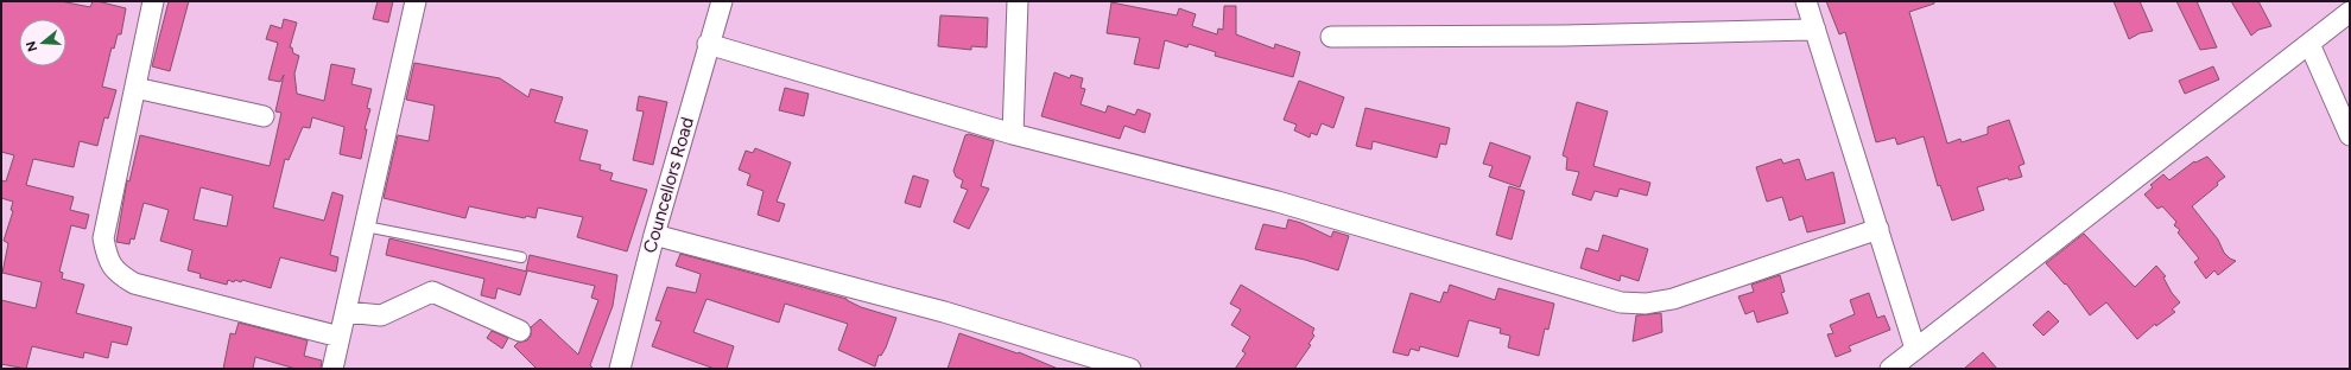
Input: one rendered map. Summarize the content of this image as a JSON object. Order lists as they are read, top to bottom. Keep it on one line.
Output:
{"streets":{"street":["Councellors Road"]},"north":"left"}
